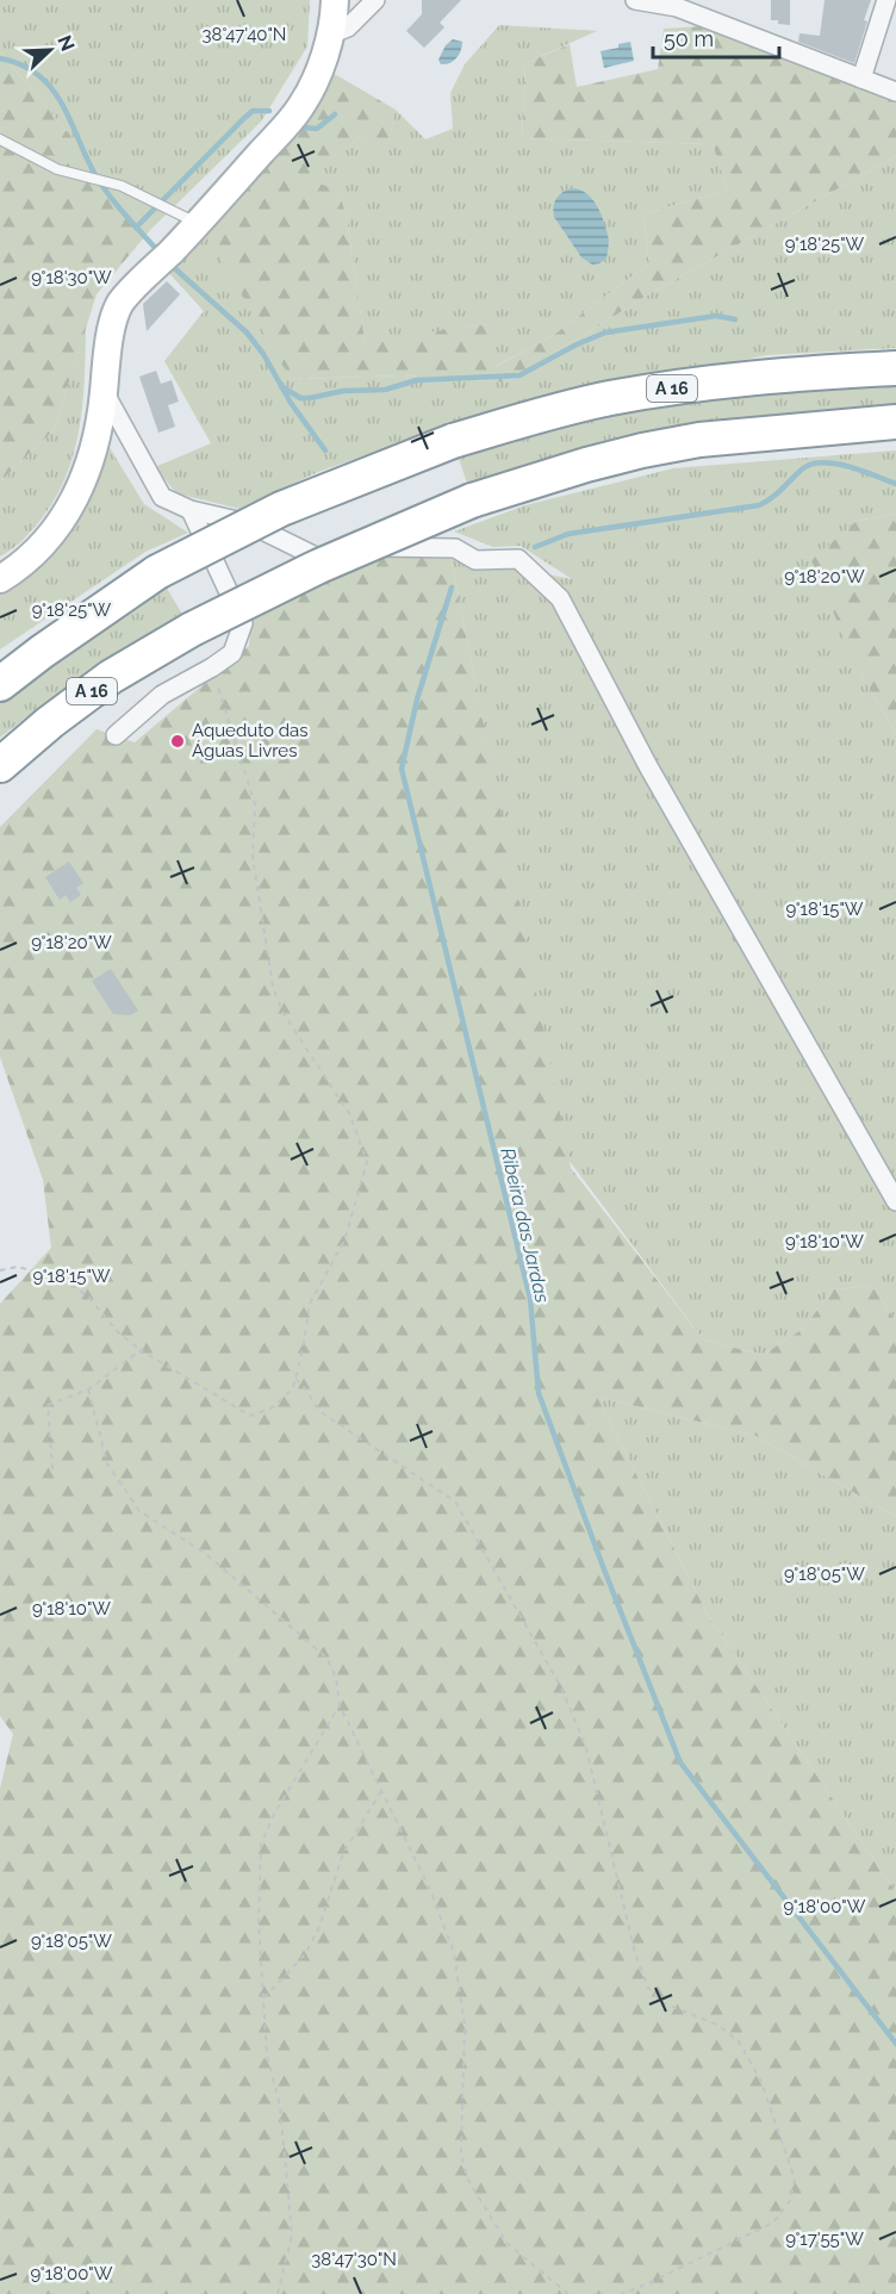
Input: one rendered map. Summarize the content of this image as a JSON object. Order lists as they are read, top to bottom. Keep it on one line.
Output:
{"streets":{"highway":["A 16"]},"water":["Ribeira das Jardas"],"places":["Aqueduto das Águas Livres"],"scale_bar":"50 m","north":"top right","coordinates":["38°47'40\"N","9°18'25\"W","9°18'30\"W","9°18'20\"W","9°18'15\"W","9°18'10\"W","9°18'05\"W","9°18'00\"W","9°17'55\"W","38°47'30\"N"]}
